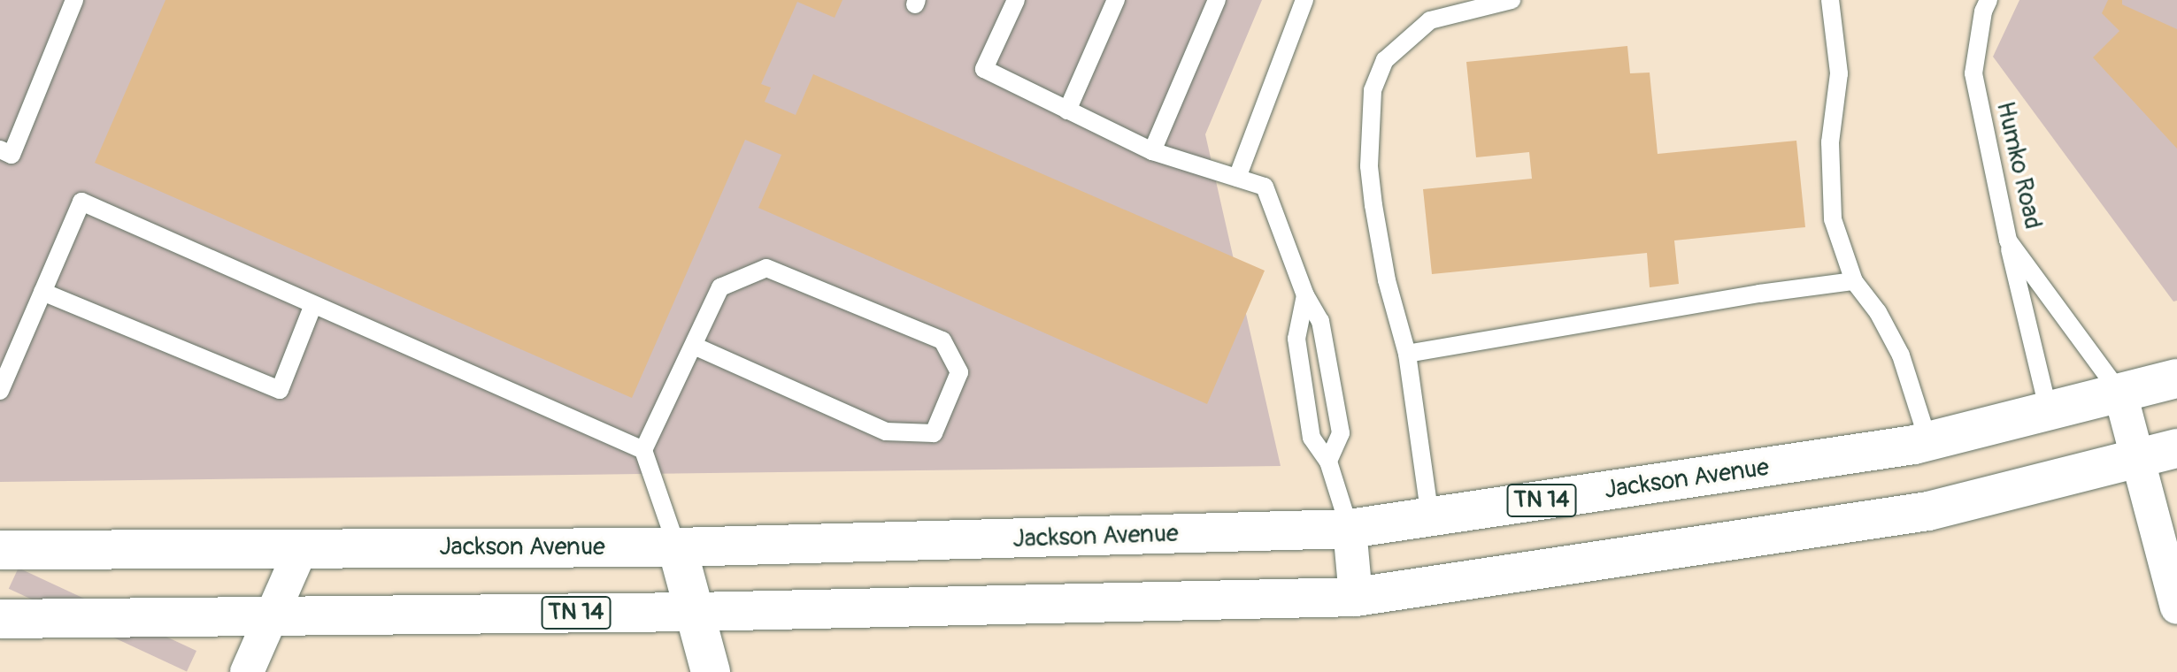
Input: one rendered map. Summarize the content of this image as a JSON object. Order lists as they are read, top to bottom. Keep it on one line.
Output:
{"streets":{"main road":["Jackson Avenue","TN 14"],"lane":["Humko Road"]},"crossings":[["Humko Road","Jackson Avenue"]]}
